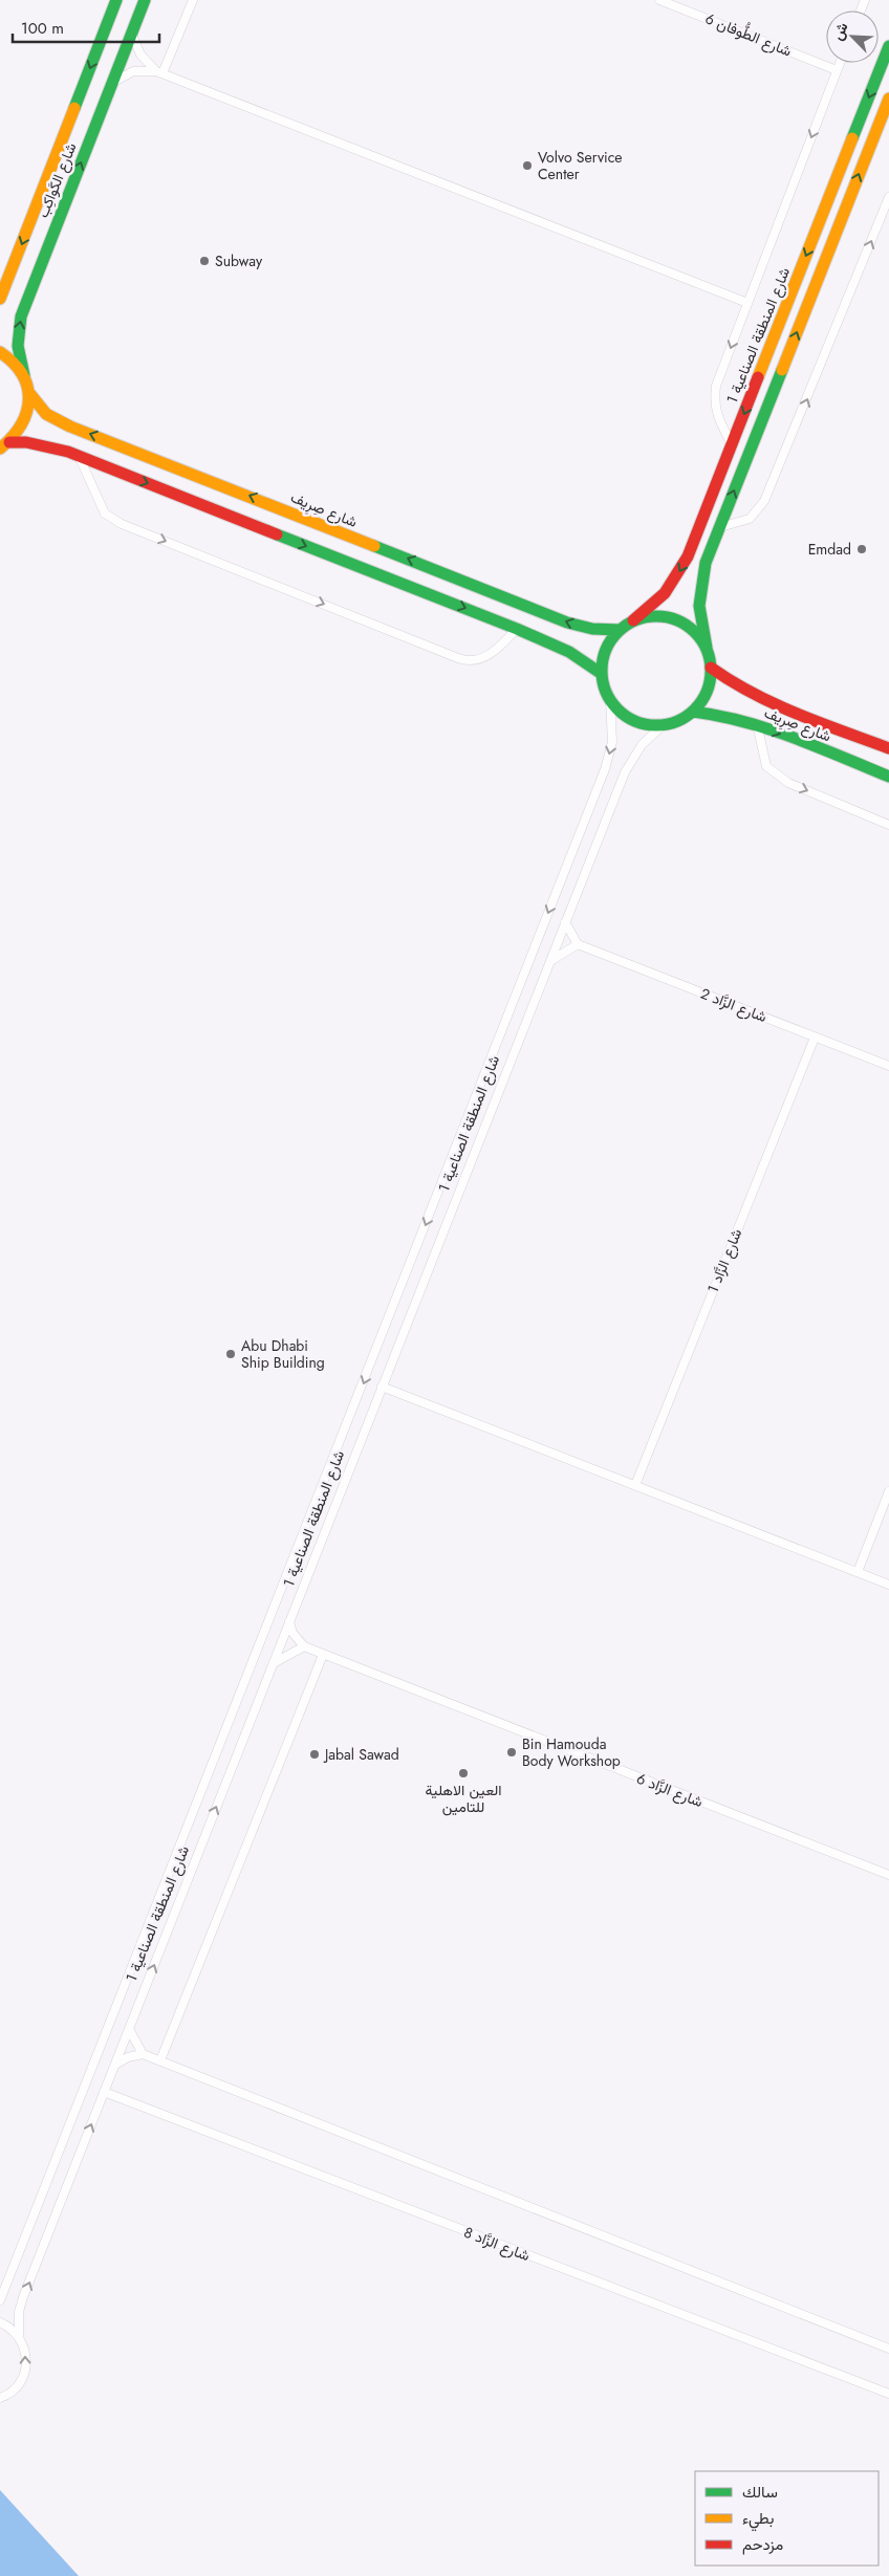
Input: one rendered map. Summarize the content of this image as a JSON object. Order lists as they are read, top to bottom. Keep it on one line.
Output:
{"streets":{"main road":["شارع الكَواكِب","شارع المنطقة الصناعية 1","شارع صِرِيف"],"street":["شارع الطُّوفان 6","شارع الزَّاد 2","شارع الزَّاد 1","شارع الزَّاد 6","شارع الزَّاد 8"]},"crossings":[["شارع الكَواكِب","شارع صِرِيف"],["شارع المنطقة الصناعية 1","شارع صِرِيف"],["شارع المنطقة الصناعية 1","شارع الزَّاد 8"],["شارع الزَّاد 2","شارع الزَّاد 1"]],"places":["Volvo Service Center","Subway","Emdad","Abu Dhabi Ship Building","Bin Hamouda Body Workshop","Jabal Sawad","العين الاهلية للتامين"],"legend":["سالك","بطيء","مزدحم"],"scale_bar":"100 m","north":"top left"}
